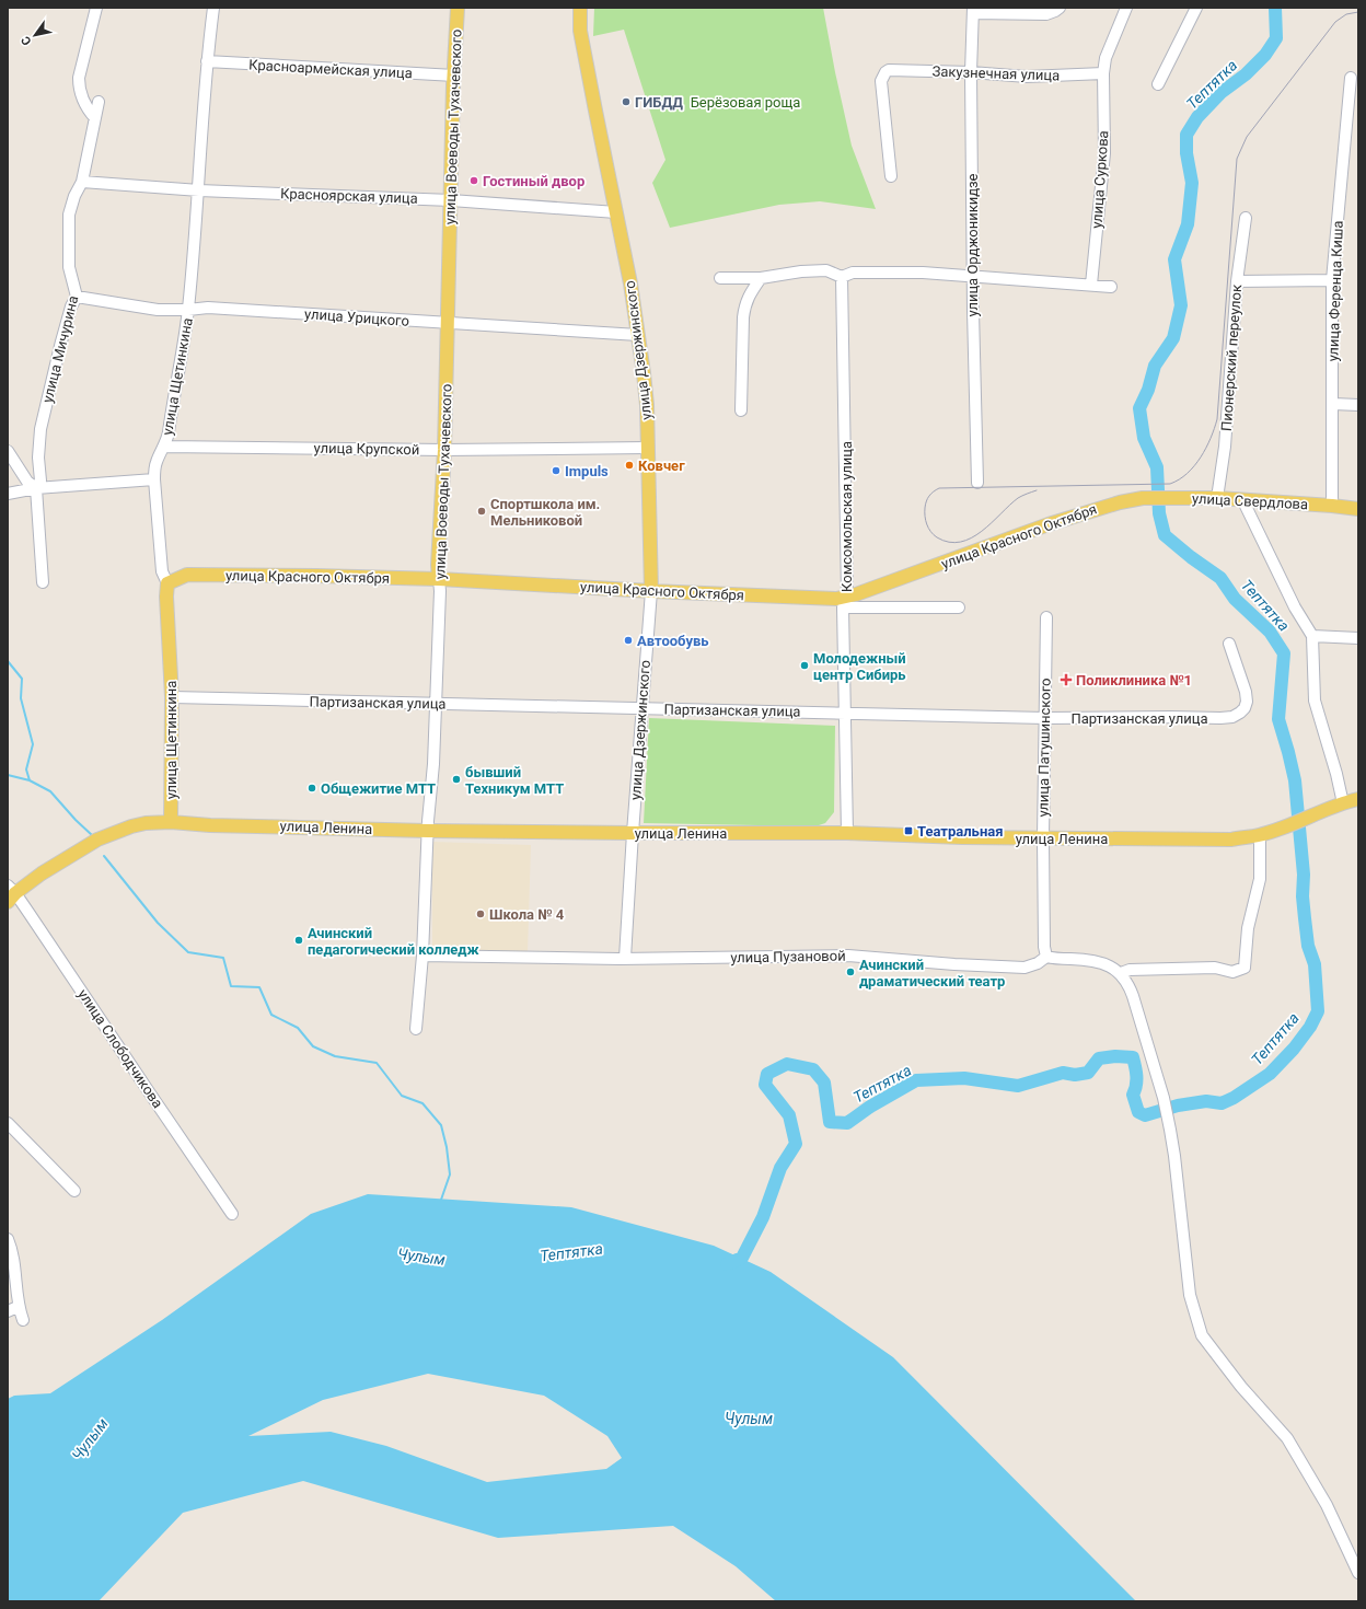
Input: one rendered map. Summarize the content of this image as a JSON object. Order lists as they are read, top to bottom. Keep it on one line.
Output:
{"streets":{"main road":["улица Воеводы Тухачевского","улица Дзержинского","улица Щетинкина","улица Свердлова","улица Красного Октября","улица Ленина"],"street":["Красноармейская улица","Закузнечная улица","улица Суркова","Красноярская улица","улица Орджоникидзе","улица Ференца Киша","улица Урицкого","улица Мичурина","Пионерский переулок","улица Крупской","Комсомольская улица","Партизанская улица","улица Патушинского","улица Пузановой","улица Слободчикова"]},"crossings":[["Красноармейская улица","улица Воеводы Тухачевского"],["Красноармейская улица","улица Щетинкина"],["Закузнечная улица","улица Суркова"],["Закузнечная улица","улица Орджоникидзе"],["улица Воеводы Тухачевского","Красноярская улица"],["улица Воеводы Тухачевского","улица Урицкого"],["улица Воеводы Тухачевского","улица Крупской"],["улица Воеводы Тухачевского","улица Красного Октября"],["улица Воеводы Тухачевского","Партизанская улица"],["улица Воеводы Тухачевского","улица Ленина"],["улица Воеводы Тухачевского","улица Пузановой"],["Красноярская улица","улица Мичурина"],["Красноярская улица","улица Дзержинского"],["Красноярская улица","улица Щетинкина"],["улица Ференца Киша","улица Свердлова"],["улица Урицкого","улица Мичурина"],["улица Урицкого","улица Дзержинского"],["улица Урицкого","улица Щетинкина"],["улица Дзержинского","улица Крупской"],["улица Дзержинского","улица Красного Октября"],["улица Дзержинского","Партизанская улица"],["улица Дзержинского","улица Ленина"],["улица Дзержинского","улица Пузановой"],["Пионерский переулок","улица Свердлова"],["улица Щетинкина","улица Крупской"],["улица Щетинкина","улица Красного Октября"],["улица Щетинкина","Партизанская улица"],["улица Щетинкина","улица Ленина"],["улица Свердлова","улица Красного Октября"],["Комсомольская улица","улица Красного Октября"],["Комсомольская улица","Партизанская улица"],["Комсомольская улица","улица Ленина"],["Партизанская улица","улица Патушинского"],["улица Патушинского","улица Ленина"],["улица Патушинского","улица Пузановой"],["улица Ленина","улица Слободчикова"]],"water":["Тептятка","Чулым"],"parks":["Берёзовая роща"],"places":{"other":["ГИБДД","Гостиный двор","Ковчег","Impuls","Спортшкола им. Мельниковой","Автообувь","Молодежный центр Сибирь","бывший Техникум МТТ","Общежитие МТТ","Школа № 4","Ачинский педагогический колледж","Ачинский драматический театр"],"health":["Поликлиника №1"],"transit":["Театральная"]},"north":"bottom left"}
